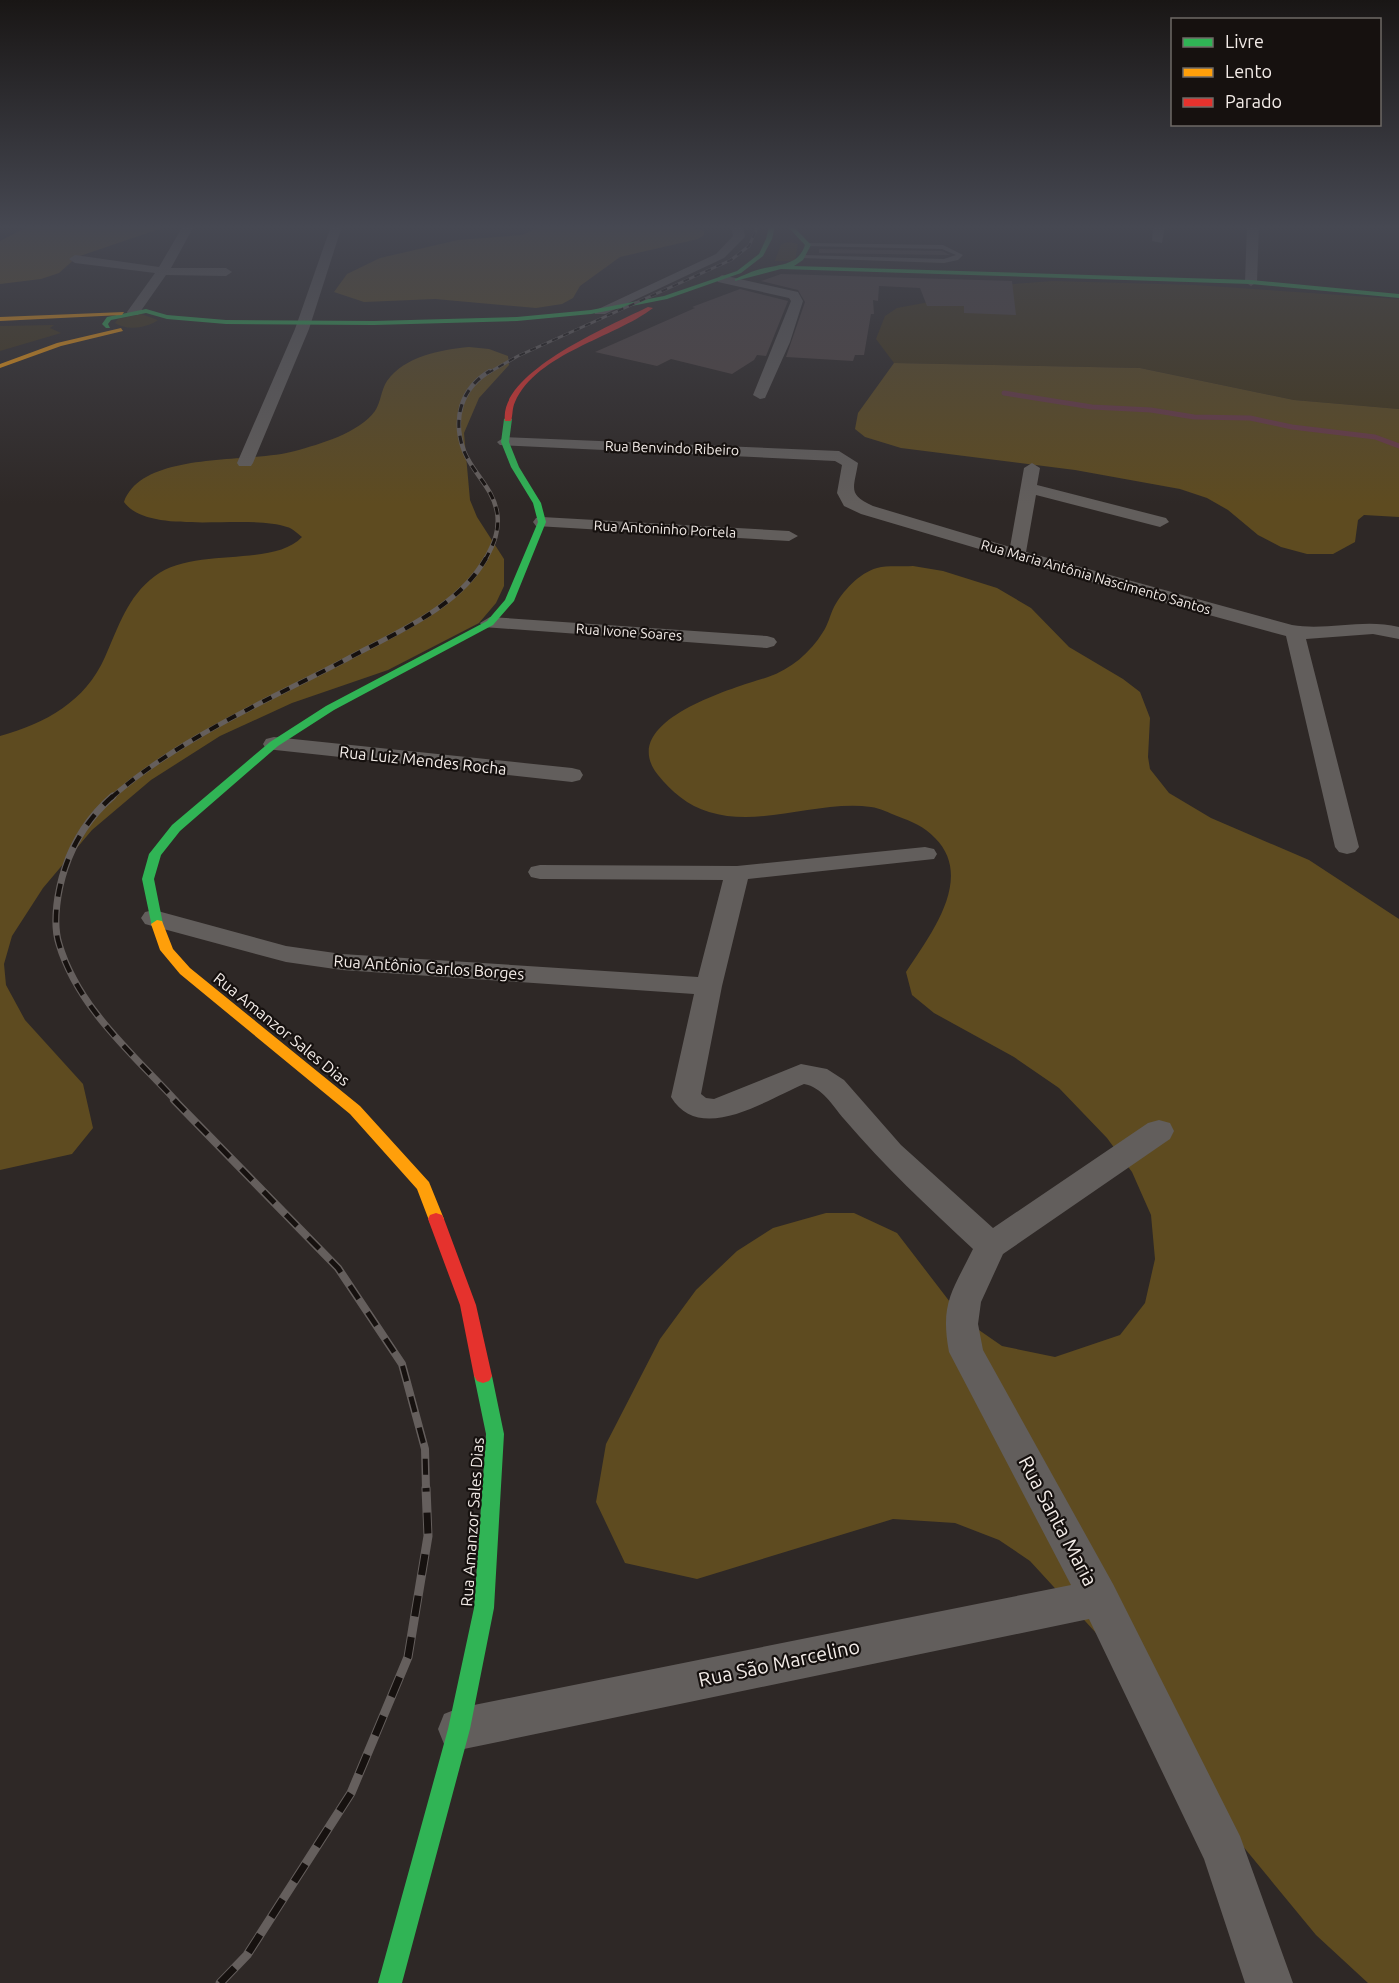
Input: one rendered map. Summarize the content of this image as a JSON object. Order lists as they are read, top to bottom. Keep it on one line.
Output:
{"streets":{"main road":["Rua Amanzor Sales Dias"],"street":["Rua Benvindo Ribeiro","Rua Antoninho Portela","Rua Maria Antônia Nascimento Santos","Rua Ivone Soares","Rua Luiz Mendes Rocha","Rua Antônio Carlos Borges","Rua Santa Maria","Rua São Marcelino"]},"crossings":[["Rua Benvindo Ribeiro","Rua Maria Antônia Nascimento Santos"],["Rua Antoninho Portela","Rua Amanzor Sales Dias"],["Rua Ivone Soares","Rua Amanzor Sales Dias"],["Rua Luiz Mendes Rocha","Rua Amanzor Sales Dias"],["Rua Antônio Carlos Borges","Rua Amanzor Sales Dias"],["Rua Amanzor Sales Dias","Rua São Marcelino"],["Rua Santa Maria","Rua São Marcelino"]],"legend":["Livre","Lento","Parado"]}
